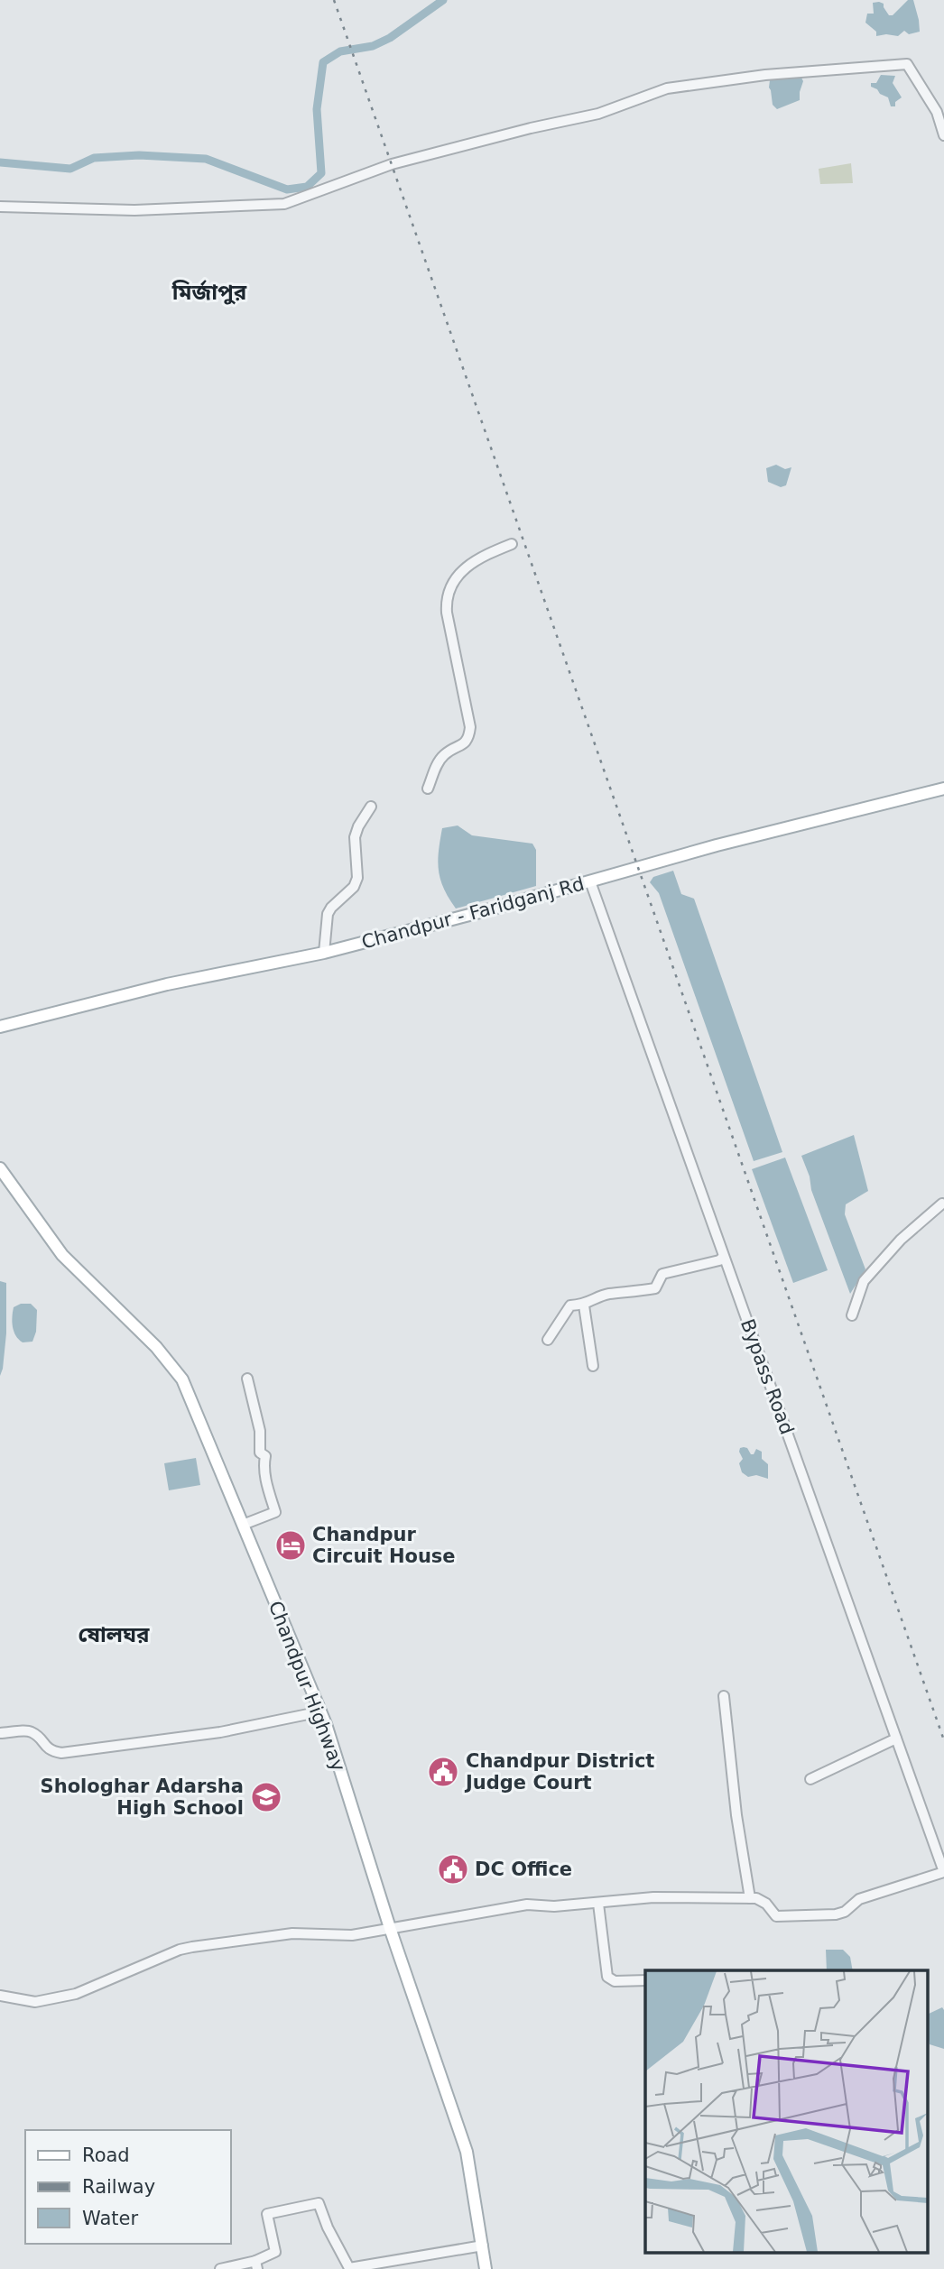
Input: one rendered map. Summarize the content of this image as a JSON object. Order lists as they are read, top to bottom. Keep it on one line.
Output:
{"streets":{"main road":["Chandpur - Faridganj Rd","Chandpur Highway"],"street":["Bypass Road"]},"crossings":[["Chandpur - Faridganj Rd","Bypass Road"]],"districts":["মির্জাপুর","ষোলঘর"],"places":{"hotel":["Chandpur Circuit House"],"public building":["Chandpur District Judge Court","DC Office"],"school or university":["Shologhar Adarsha High School"]},"legend":["Road","Railway","Water"]}
